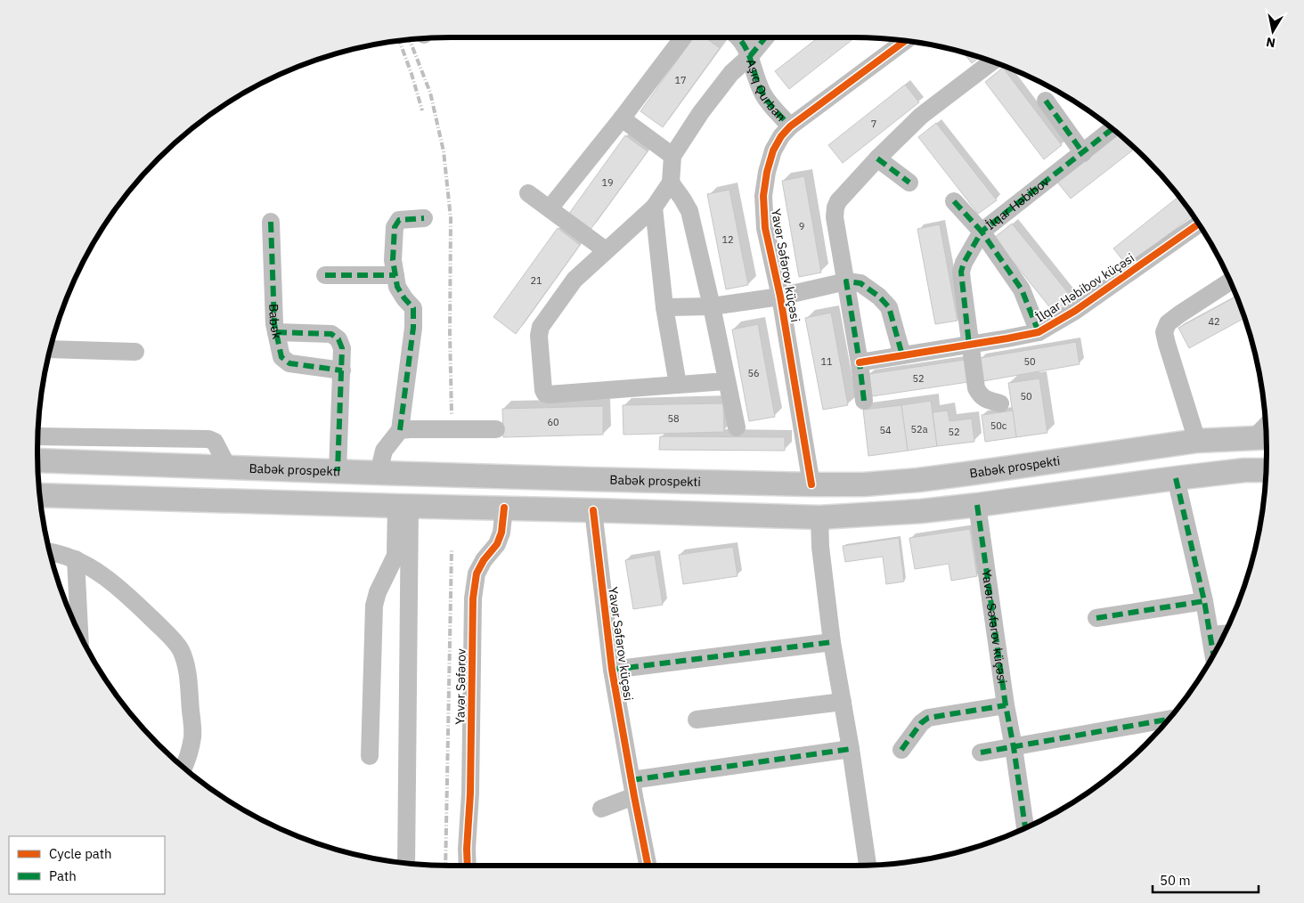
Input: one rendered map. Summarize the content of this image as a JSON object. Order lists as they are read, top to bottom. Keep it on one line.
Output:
{"streets":{"main road":["Babək prospekti"],"street":["Aşıq Qurban","İlqar Həbibov","Yavər Səfərov küçəsi","İlqar Həbibov küçəsi","Babək","Yavər Səfərov"]},"crossings":[["Aşıq Qurban","Yavər Səfərov küçəsi"],["İlqar Həbibov","İlqar Həbibov küçəsi"],["Yavər Səfərov küçəsi","Babək prospekti"]],"house_numbers":["17","7","19","9","12","21","42","11","50","56","52","50","58","60","50c","52a","54","52"],"legend":["Cycle path","Path"],"scale_bar":"50 m","north":"bottom"}
